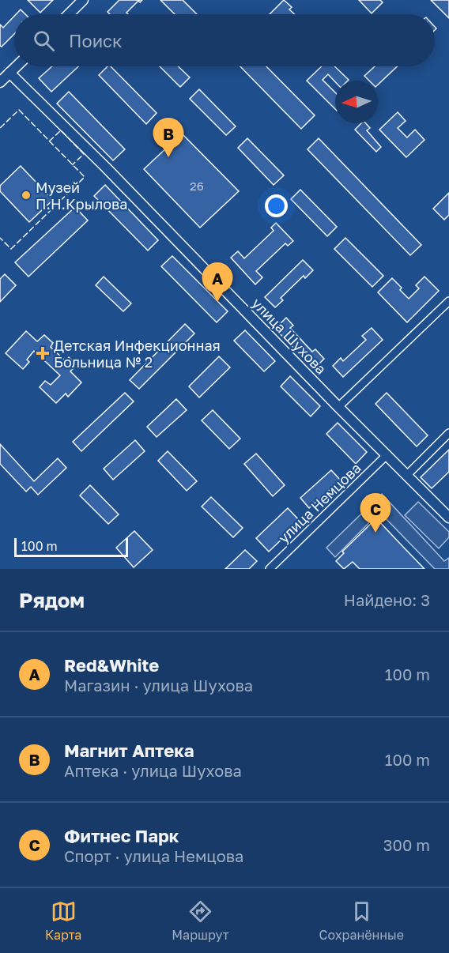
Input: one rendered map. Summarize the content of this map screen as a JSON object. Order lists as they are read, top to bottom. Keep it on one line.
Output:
{"streets":{"street":["улица Шухова","улица Немцова"]},"crossings":[["улица Шухова","улица Немцова"]],"places":{"other":["Музей П.Н.Крылова"],"health":["Детская Инфекционная Больница № 2"]},"house_numbers":["26"],"scale_bar":"100 m","north":"left","page":{"search":"Поиск","pins":["B","A","C"],"scale":"100 m","heading":["Рядом","Найдено: 3"],"list":[{"mark":"A","name":"Red&White","note":"Магазин · улица Шухова","value":"100 m"},{"mark":"B","name":"Магнит Аптека","note":"Аптека · улица Шухова","value":"100 m"},{"mark":"C","name":"Фитнес Парк","note":"Спорт · улица Немцова","value":"300 m"}],"nav":["Карта","Маршрут","Сохранённые"]}}
